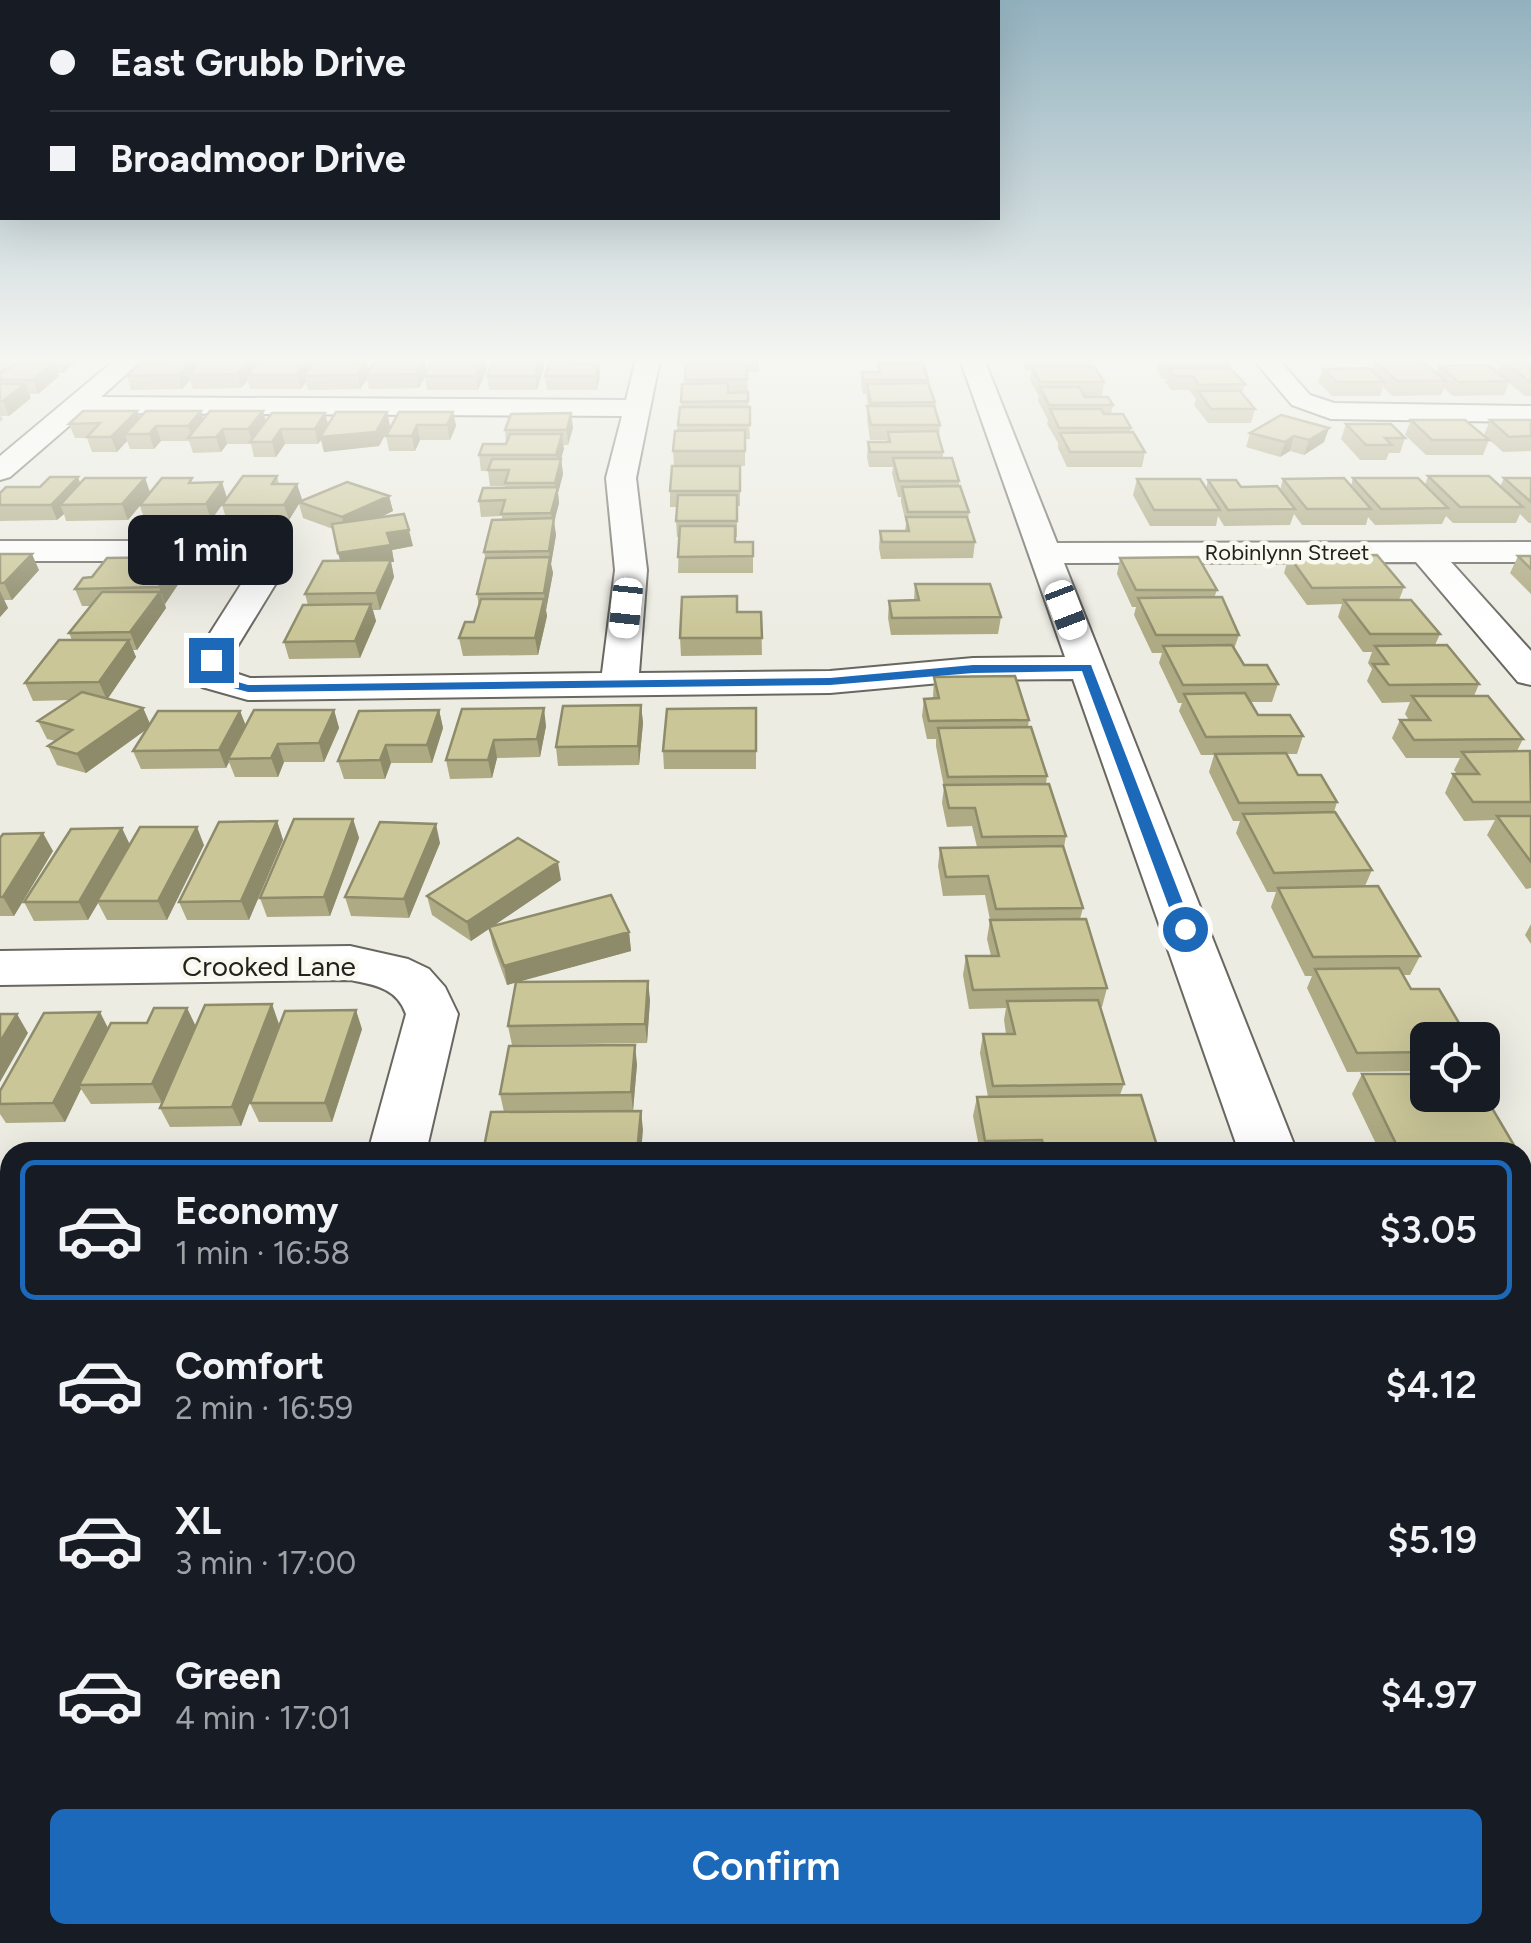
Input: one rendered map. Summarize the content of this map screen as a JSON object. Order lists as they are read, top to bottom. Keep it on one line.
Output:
{"streets":{"street":["Robinlynn Street","Crooked Lane"]},"page":{"banner":["East Grubb Drive","Broadmoor Drive"],"bubble":"1 min","list":[{"name":"Economy","note":"1 min · 16:58","value":"$3.05"},{"name":"Comfort","note":"2 min · 16:59","value":"$4.12"},{"name":"XL","note":"3 min · 17:00","value":"$5.19"},{"name":"Green","note":"4 min · 17:01","value":"$4.97"}],"buttons":"Confirm"}}
